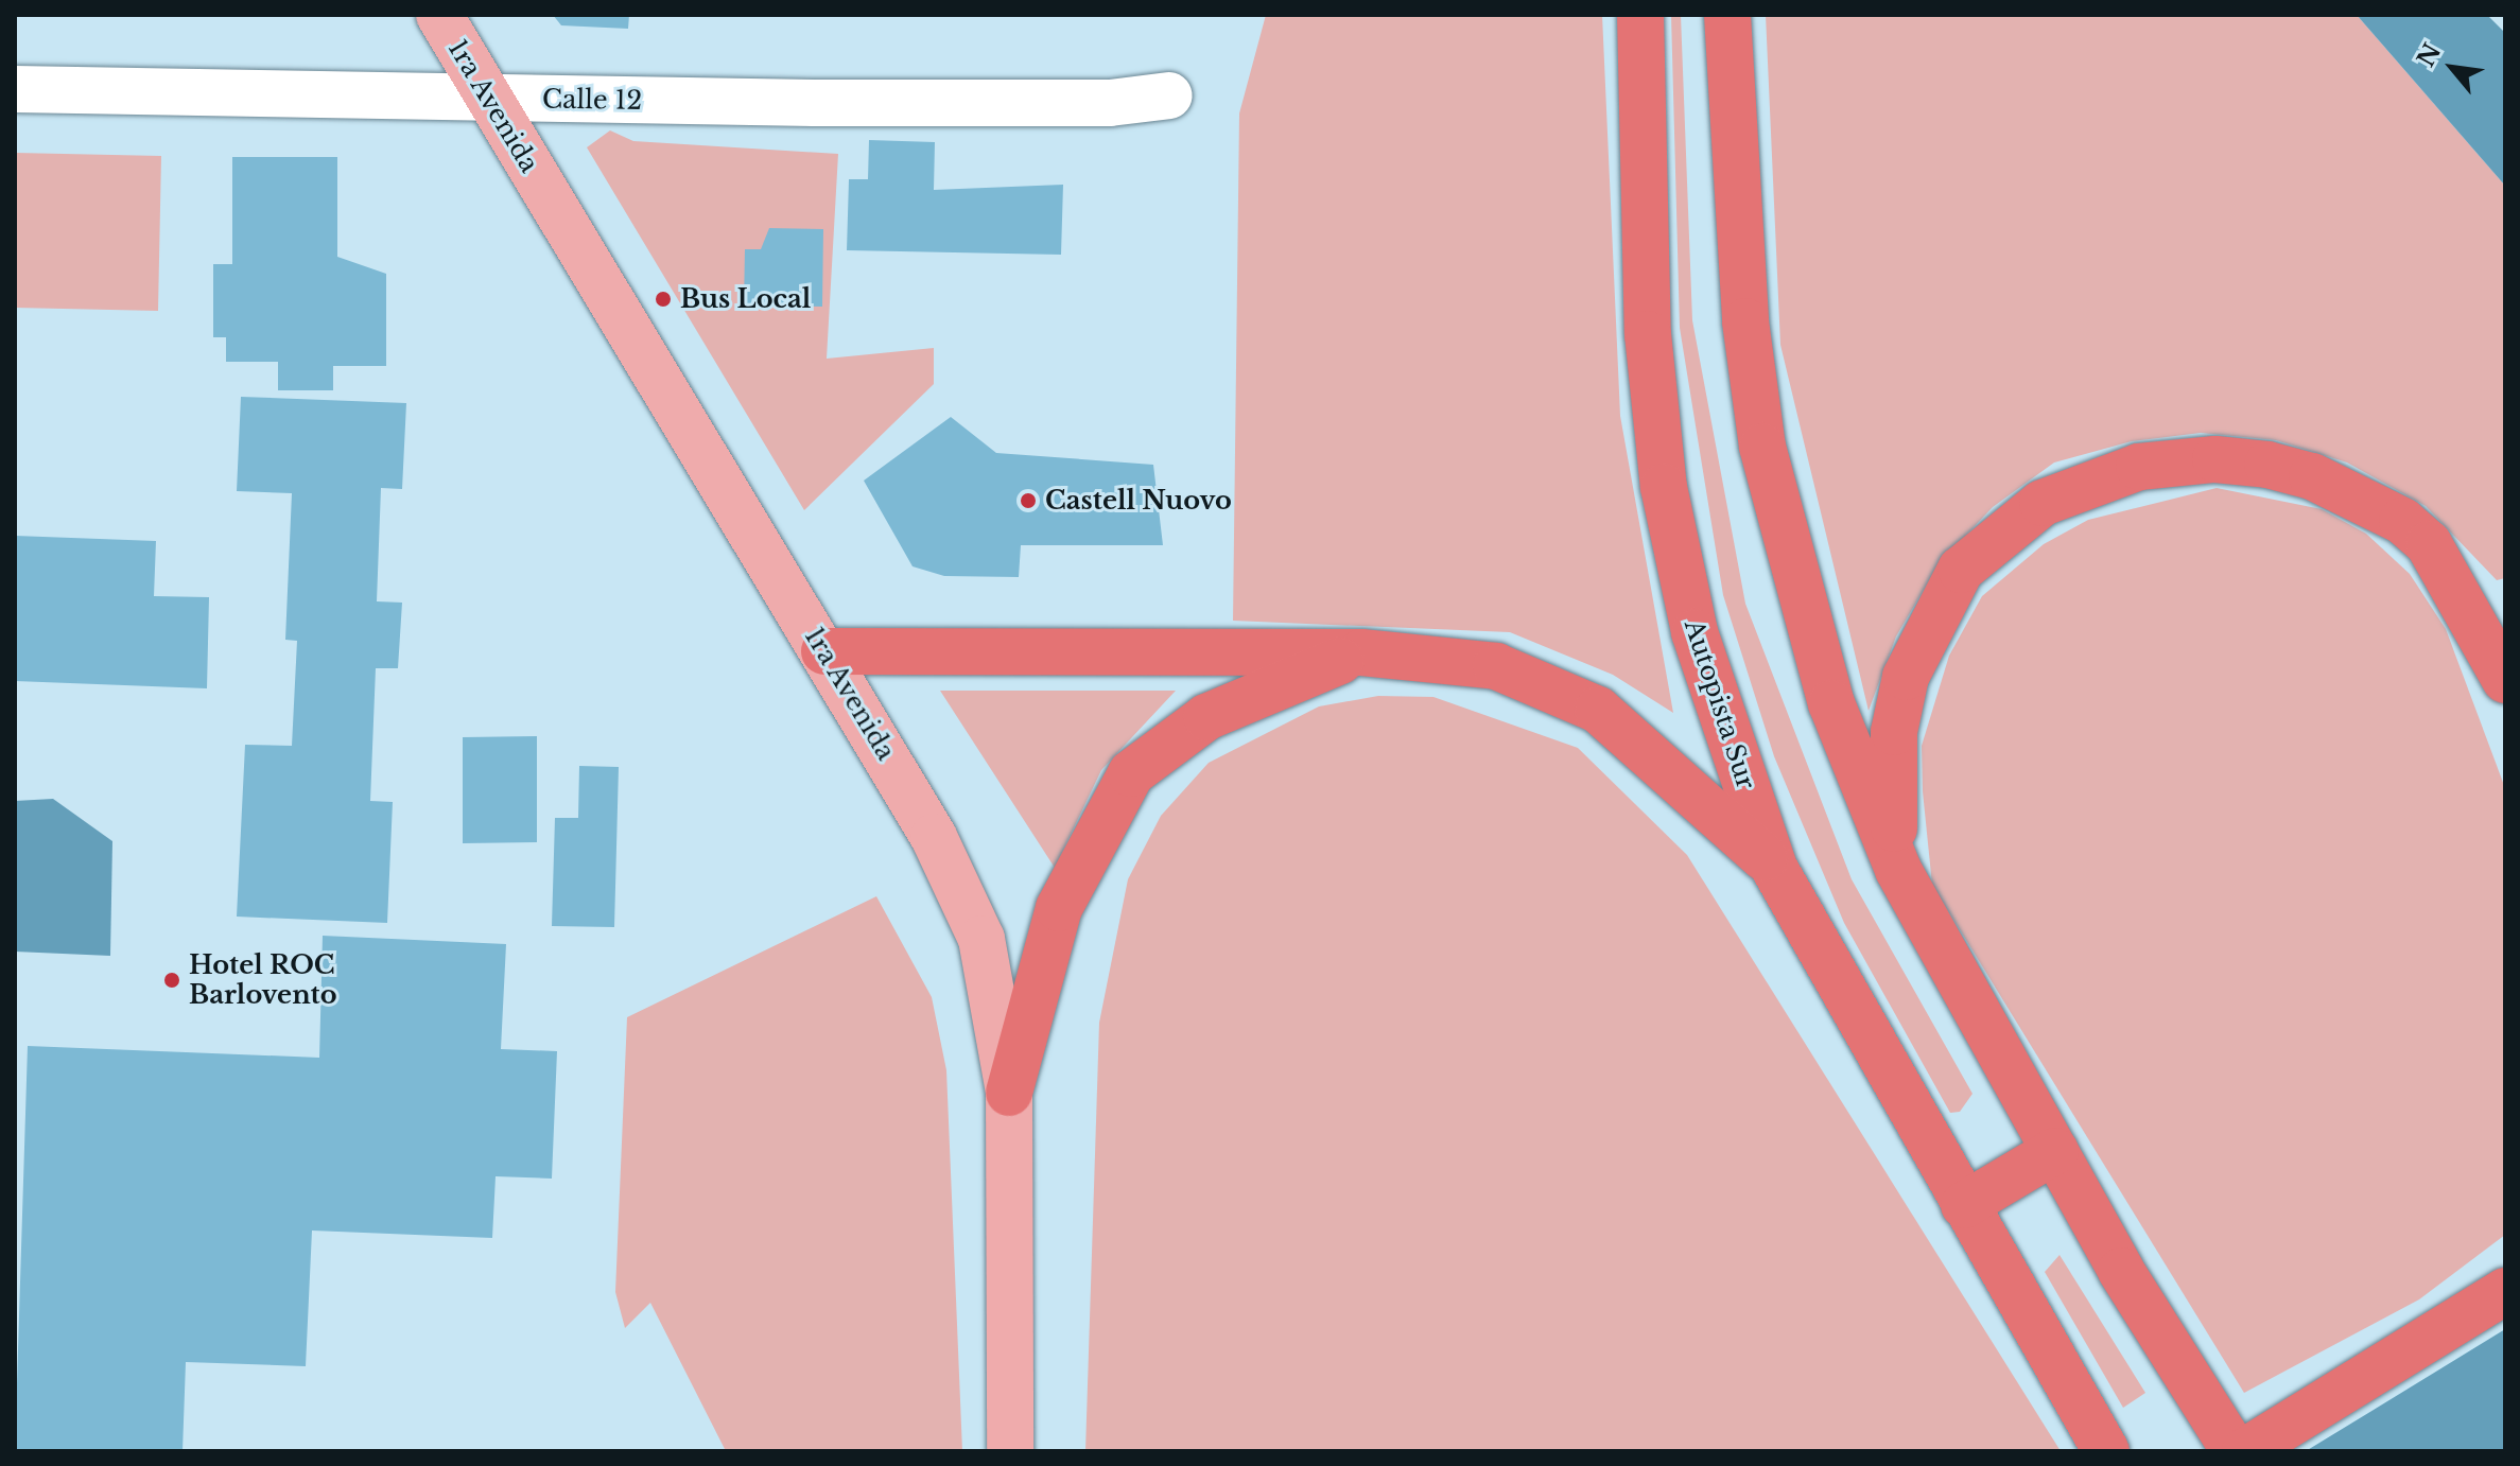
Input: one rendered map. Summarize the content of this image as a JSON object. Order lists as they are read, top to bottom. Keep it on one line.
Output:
{"streets":{"highway":["Autopista Sur"],"main road":["1ra Avenida"],"street":["Calle 12"]},"crossings":[["Calle 12","1ra Avenida"]],"places":["Bus Local","Castell Nuovo","Hotel ROC Barlovento"],"north":"top left"}
